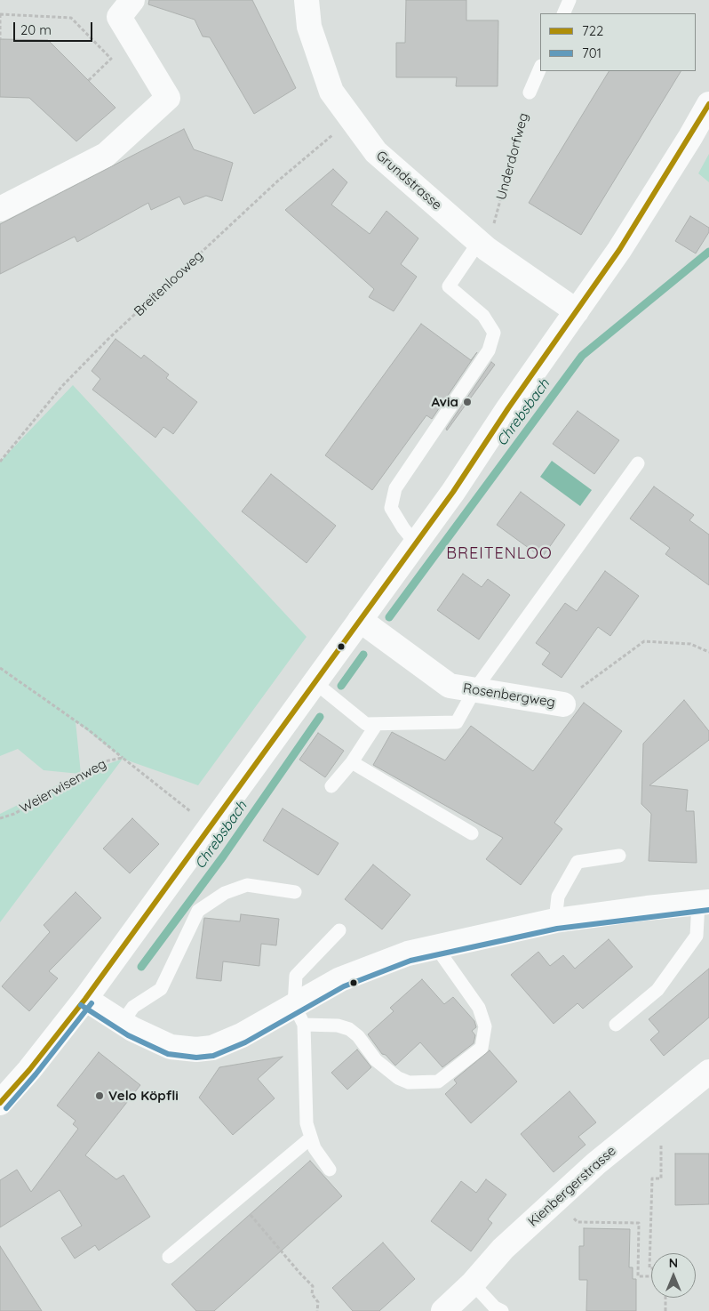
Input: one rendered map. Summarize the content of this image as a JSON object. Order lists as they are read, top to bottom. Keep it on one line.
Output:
{"streets":{"street":["Grundstrasse","Rosenbergweg","Kienbergerstrasse"],"path":["Underdorfweg","Breitenlooweg","Weierwisenweg"]},"crossings":[["Underdorfweg","Grundstrasse"],["Grundstrasse","Breitenlooweg"]],"districts":["BREITENLOO"],"water":["Chrebsbach"],"places":["Avia","Velo Köpfli"],"lines":["transit line 722","transit line 701"],"legend":["722","701"],"scale_bar":"20 m","north":"top"}
